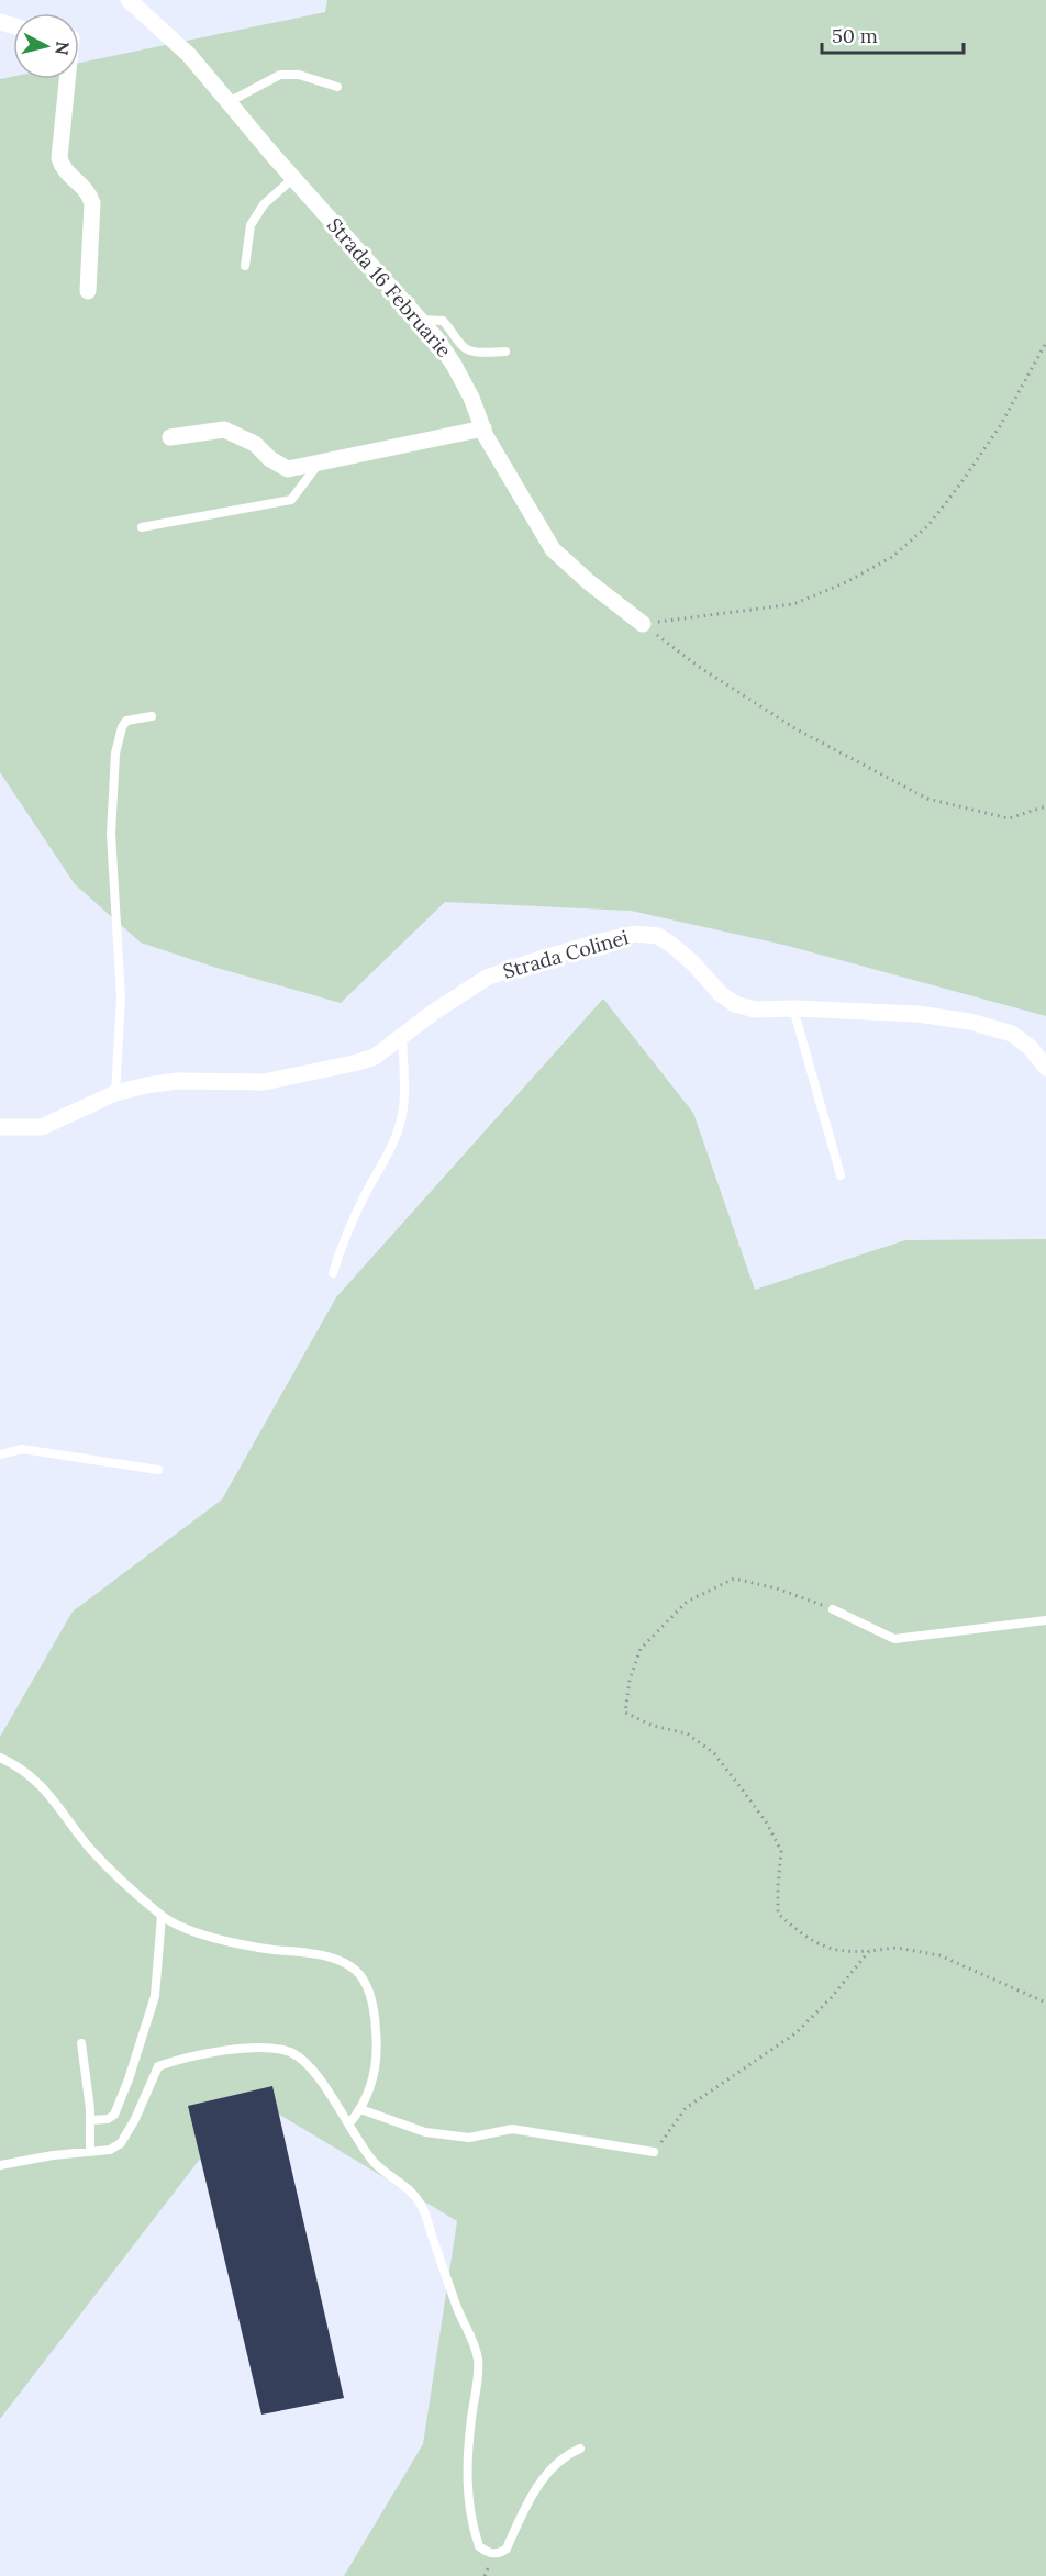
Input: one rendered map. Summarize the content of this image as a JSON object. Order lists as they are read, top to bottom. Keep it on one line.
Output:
{"streets":{"street":["Strada 16 Februarie","Strada Colinei"]},"scale_bar":"50 m","north":"right"}
